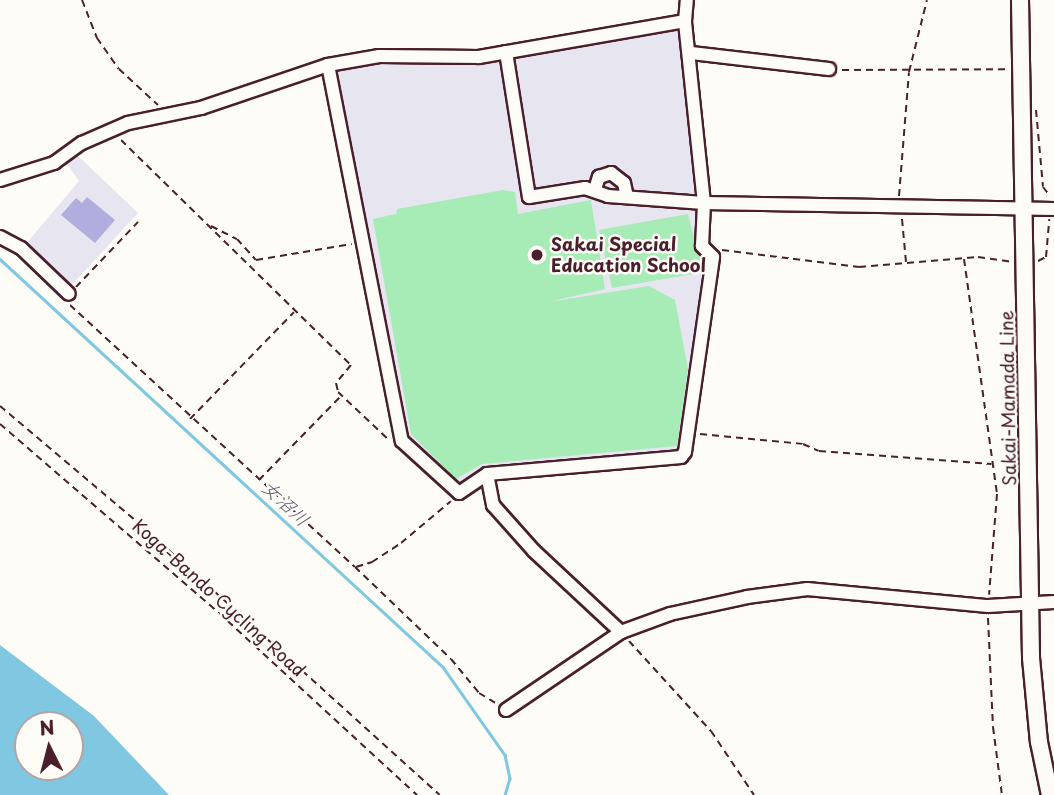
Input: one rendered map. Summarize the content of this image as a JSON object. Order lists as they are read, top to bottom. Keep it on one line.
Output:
{"streets":{"main road":["Sakai-Mamada Line"],"path":["Koga-Bando Cycling Road"]},"water":["女沼川"],"places":["Sakai Special Education School"],"north":"top"}
